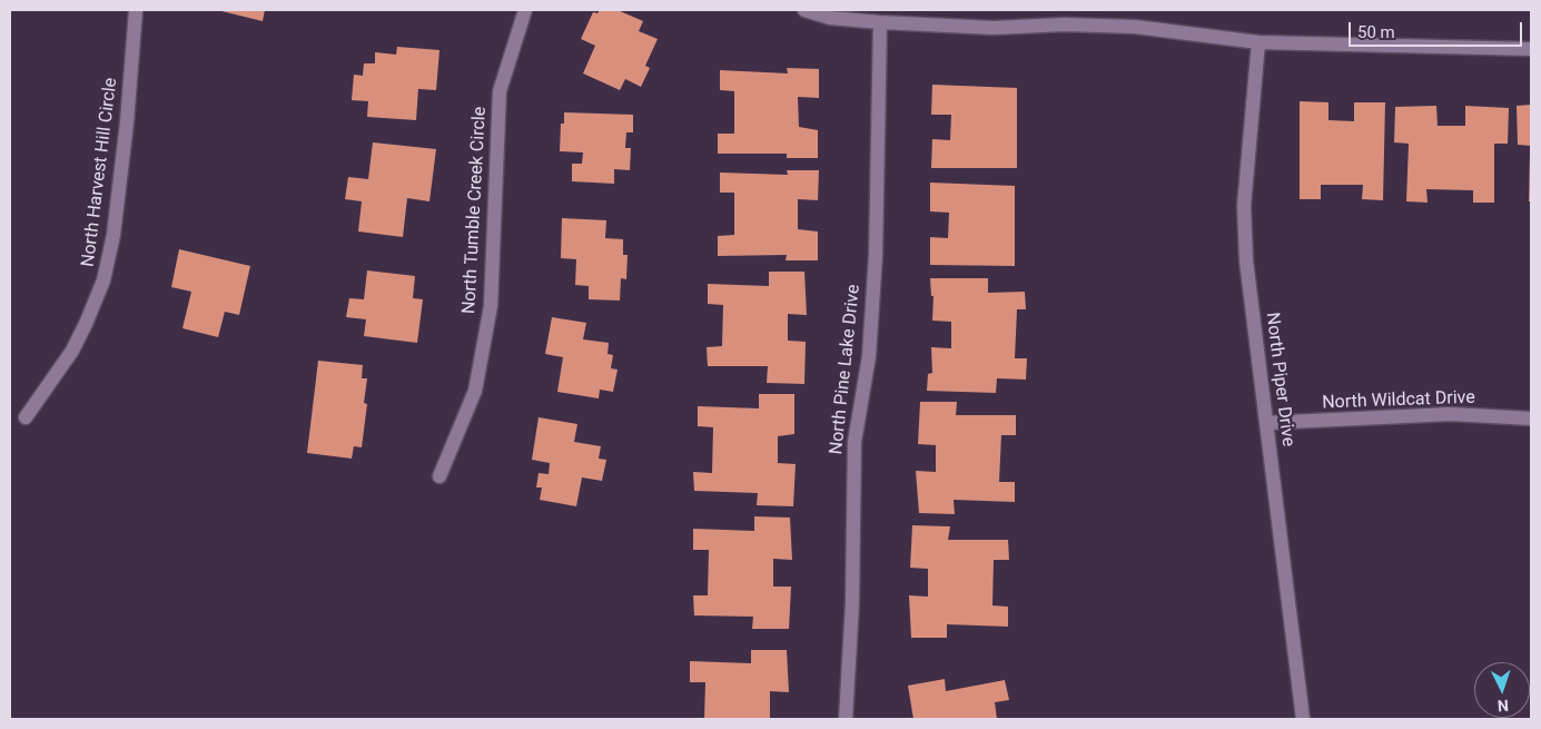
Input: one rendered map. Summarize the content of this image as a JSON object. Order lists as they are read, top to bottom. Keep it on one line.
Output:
{"streets":{"street":["North Harvest Hill Circle","North Tumble Creek Circle","North Pine Lake Drive","North Piper Drive","North Wildcat Drive"]},"crossings":[["North Piper Drive","North Wildcat Drive"]],"scale_bar":"50 m","north":"bottom"}
